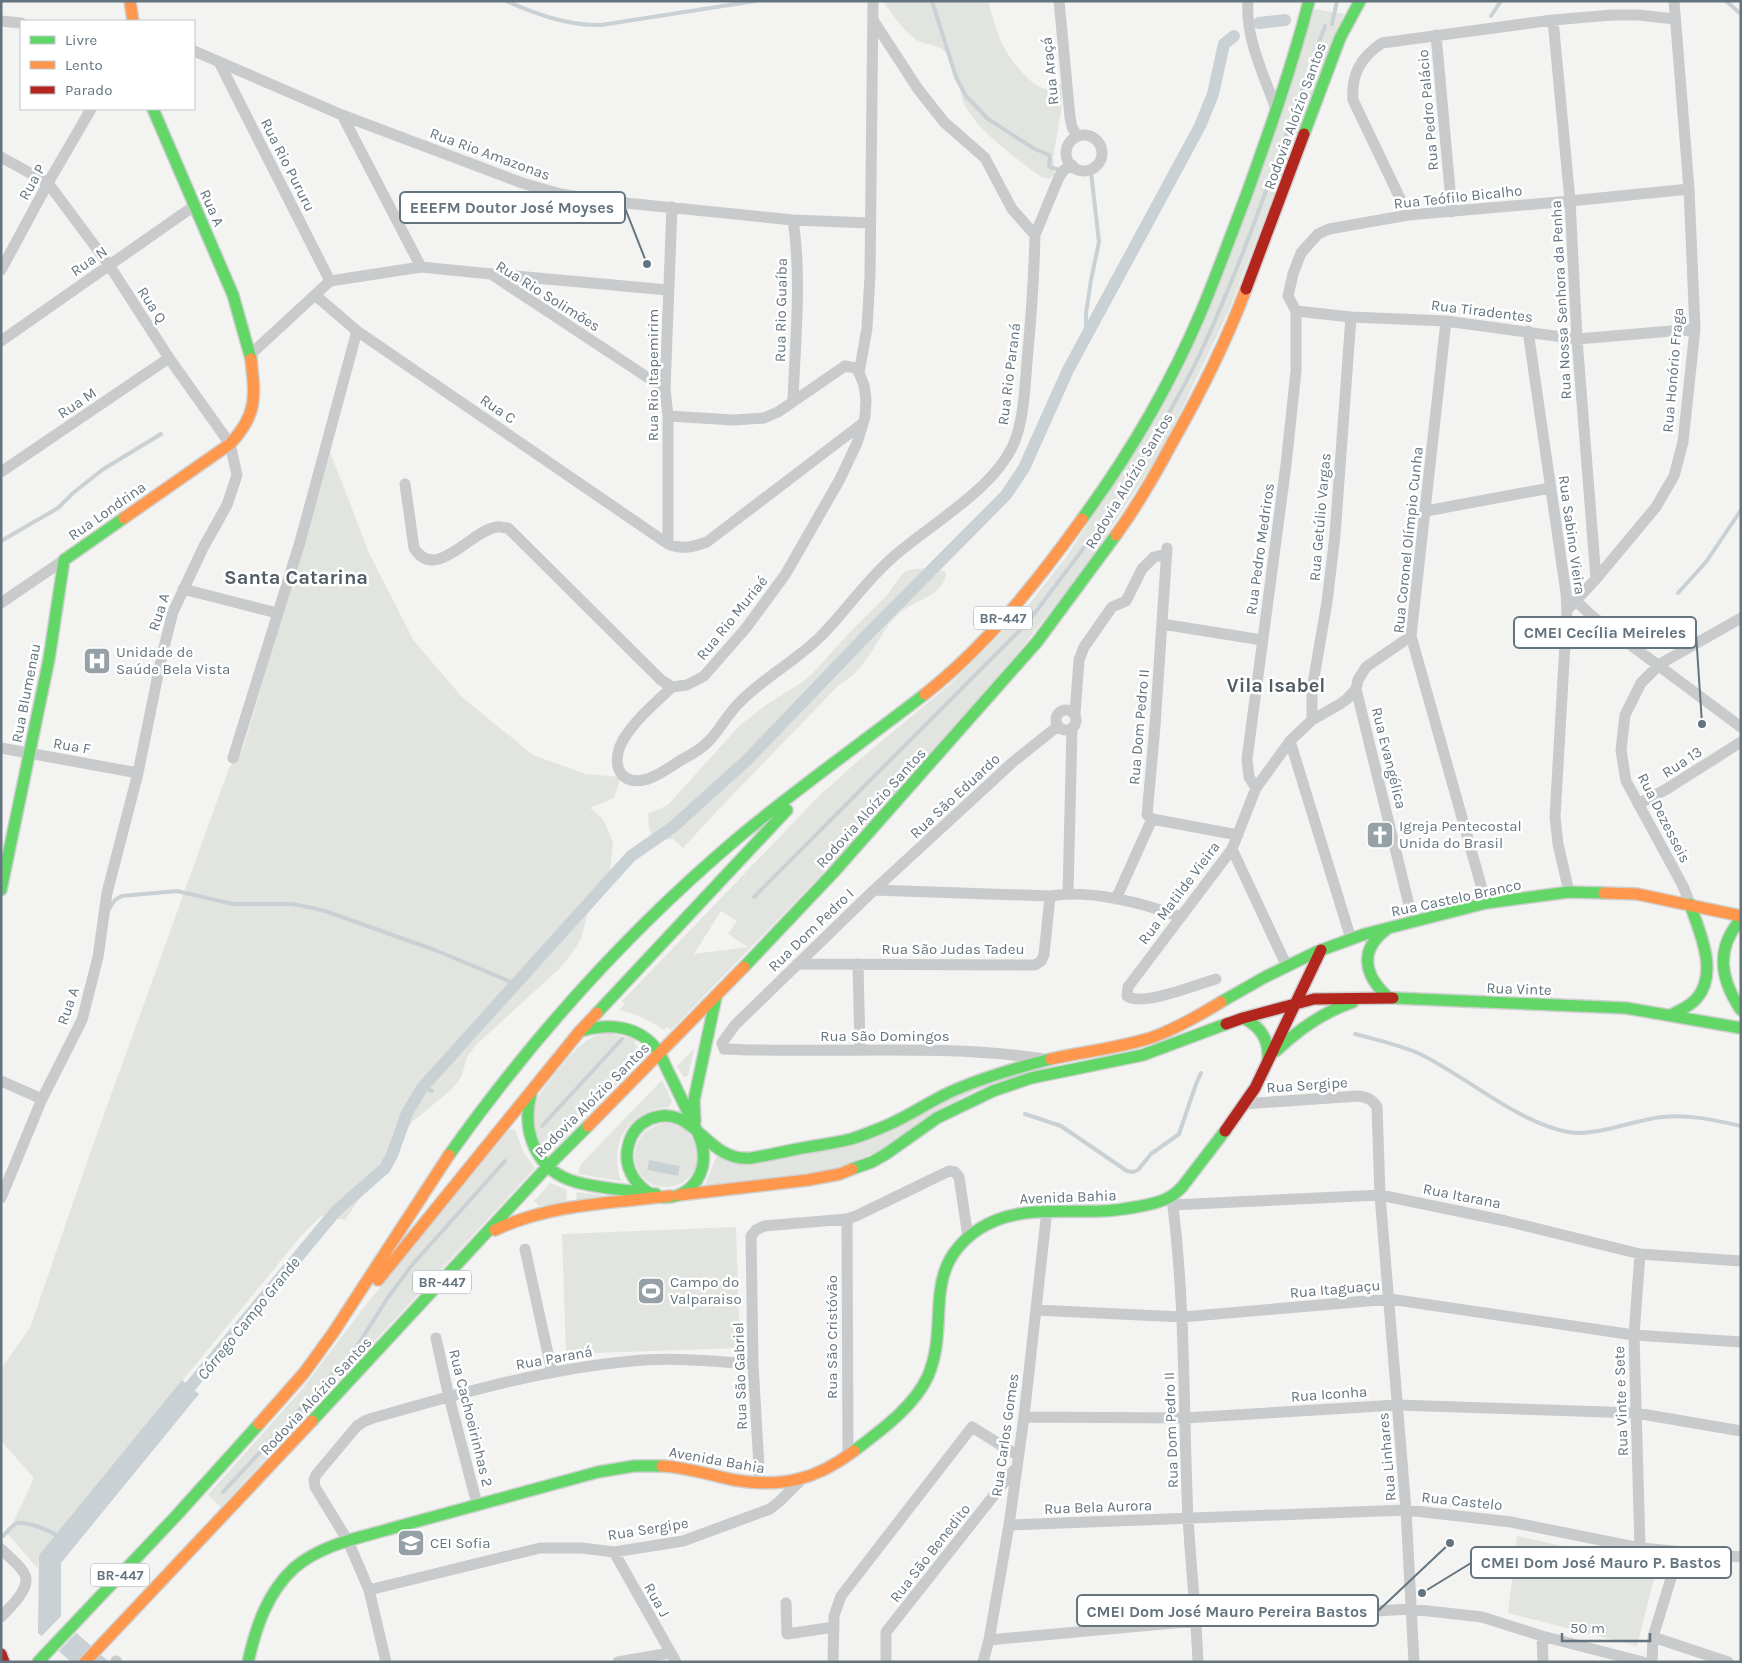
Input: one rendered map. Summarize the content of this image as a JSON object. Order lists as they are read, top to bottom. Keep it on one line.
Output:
{"streets":{"main road":["Rodovia Aloízio Santos","Rua A","Rua Londrina","BR-447","Rua Blumenau","Rua Castelo Branco","Rua Vinte","Avenida Bahia"],"street":["Rua Araçá","Rua Pedro Palácio","Rua Rio Amazonas","Rua Rio Pururu","Rua P","Rua Teófilo Bicalho","Rua N","Rua Rio Solimões","Rua Nossa Senhora da Penha","Rua Q","Rua Rio Guaíba","Rua Tiradentes","Rua Honório Fraga","Rua Rio Paraná","Rua Rio Itapemirim","Rua M","Rua C","Rua Getúlio Vargas","Rua Sabino Vieira","Rua Coronel Olímpio Cunha","Rua Pedro Medriros","Rua Rio Muriaé","Rua Dom Pedro II","Rua F","Rua Evangélica","Rua 13","Rua São Eduardo","Rua Dezesseis","Rua Matilde Vieira","Rua Dom Pedro I","Rua São Judas Tadeu","Rua São Domingos","Rua Sergipe","Rua Itarana","Rua Itaguaçu","Rua São Cristóvão","Rua Paraná","Rua São Gabriel","Rua Iconha","Rua Vinte e Sete","Rua Cachoeirinhas 2","Rua Carlos Gomes","Rua Linhares","Rua Castelo","Rua Bela Aurora","Rua São Benedito","Rua J"]},"crossings":[["Rua Pedro Palácio","Rua Teófilo Bicalho"],["Rua Rio Amazonas","Rua Rio Pururu"],["Rua Rio Amazonas","Rua Rio Guaíba"],["Rua Rio Amazonas","Rua Rio Itapemirim"],["Rua Rio Pururu","Rua Rio Solimões"],["Rua P","Rua Q"],["Rua Teófilo Bicalho","Rua Nossa Senhora da Penha"],["Rua Teófilo Bicalho","Rua Tiradentes"],["Rua Teófilo Bicalho","Rua Honório Fraga"],["Rua Teófilo Bicalho","Rua Pedro Medriros"],["Rua A","Rua N"],["Rua A","Rua Q"],["Rua A","Rua Londrina"],["Rua A","Rua F"],["Rua N","Rua Q"],["Rua Rio Solimões","Rua Rio Itapemirim"],["Rua Nossa Senhora da Penha","Rua Tiradentes"],["Rua Nossa Senhora da Penha","Rua Honório Fraga"],["Rua Q","Rua M"],["Rua Q","Rua Londrina"],["Rua Tiradentes","Rua Honório Fraga"],["Rua Tiradentes","Rua Getúlio Vargas"],["Rua Tiradentes","Rua Sabino Vieira"],["Rua Tiradentes","Rua Coronel Olímpio Cunha"],["Rua Tiradentes","Rua Pedro Medriros"],["Rua Honório Fraga","Rua Sabino Vieira"],["Rua Rio Paraná","Rua Rio Muriaé"],["Rua Rio Itapemirim","Rua C"],["Rua Londrina","Rua Blumenau"],["Rua Getúlio Vargas","Rua Matilde Vieira"],["Rua Sabino Vieira","Rua Castelo Branco"],["Rua Coronel Olímpio Cunha","Rua Matilde Vieira"],["Rua Coronel Olímpio Cunha","Rua Castelo Branco"],["Rua Pedro Medriros","Rua Matilde Vieira"],["Rua Blumenau","Rua F"],["Rua Dom Pedro II","Rua São Eduardo"],["Rua Dom Pedro II","Rua Itarana"],["Rua Dom Pedro II","Avenida Bahia"],["Rua Dom Pedro II","Rua Itaguaçu"],["Rua Dom Pedro II","Rua Iconha"],["Rua Dom Pedro II","Rua Castelo"],["Rua Dom Pedro II","Rua Bela Aurora"],["Rua Evangélica","Rua Matilde Vieira"],["Rua Evangélica","Rua Castelo Branco"],["Rua 13","Rua Dezesseis"],["Rua São Eduardo","Rua Dom Pedro I"],["Rua Dezesseis","Rua Castelo Branco"],["Rua Matilde Vieira","Rua Dom Pedro I"],["Rua Castelo Branco","Rua Vinte"],["Rua Castelo Branco","Rua São Domingos"],["Rua Dom Pedro I","Rua São Judas Tadeu"],["Rua Dom Pedro I","Rua São Domingos"],["Rua Sergipe","Avenida Bahia"],["Rua Sergipe","Rua Linhares"],["Rua Sergipe","Rua J"],["Rua Itarana","Avenida Bahia"],["Rua Itarana","Rua Vinte e Sete"],["Rua Itarana","Rua Linhares"],["Avenida Bahia","Rua São Cristóvão"],["Avenida Bahia","Rua Paraná"],["Avenida Bahia","Rua São Gabriel"],["Avenida Bahia","Rua Cachoeirinhas 2"],["Avenida Bahia","Rua Carlos Gomes"],["Rua Itaguaçu","Rua Vinte e Sete"],["Rua Itaguaçu","Rua Carlos Gomes"],["Rua Itaguaçu","Rua Linhares"],["Rua São Cristóvão","Rua São Gabriel"],["Rua Paraná","Rua São Gabriel"],["Rua Paraná","Rua Cachoeirinhas 2"],["Rua Iconha","Rua Vinte e Sete"],["Rua Iconha","Rua Carlos Gomes"],["Rua Iconha","Rua Linhares"],["Rua Vinte e Sete","Rua Castelo"],["Rua Carlos Gomes","Rua Bela Aurora"],["Rua Carlos Gomes","Rua São Benedito"],["Rua Linhares","Rua Castelo"],["Rua Castelo","Rua Bela Aurora"]],"districts":["Santa Catarina","Vila Isabel"],"water":["Córrego Campo Grande"],"places":{"other":["EEEFM Doutor José Moyses","CMEI Cecília Meireles","CMEI Dom José Mauro Pereira Bastos","CMEI Dom José Mauro P. Bastos"],"hospital":["Unidade de Saúde Bela Vista"],"church":["Igreja Pentecostal Unida do Brasil"],"sports":["Campo do Valparaiso"],"school or university":["CEI Sofia"]},"legend":["Livre","Lento","Parado"],"scale_bar":"50 m"}
